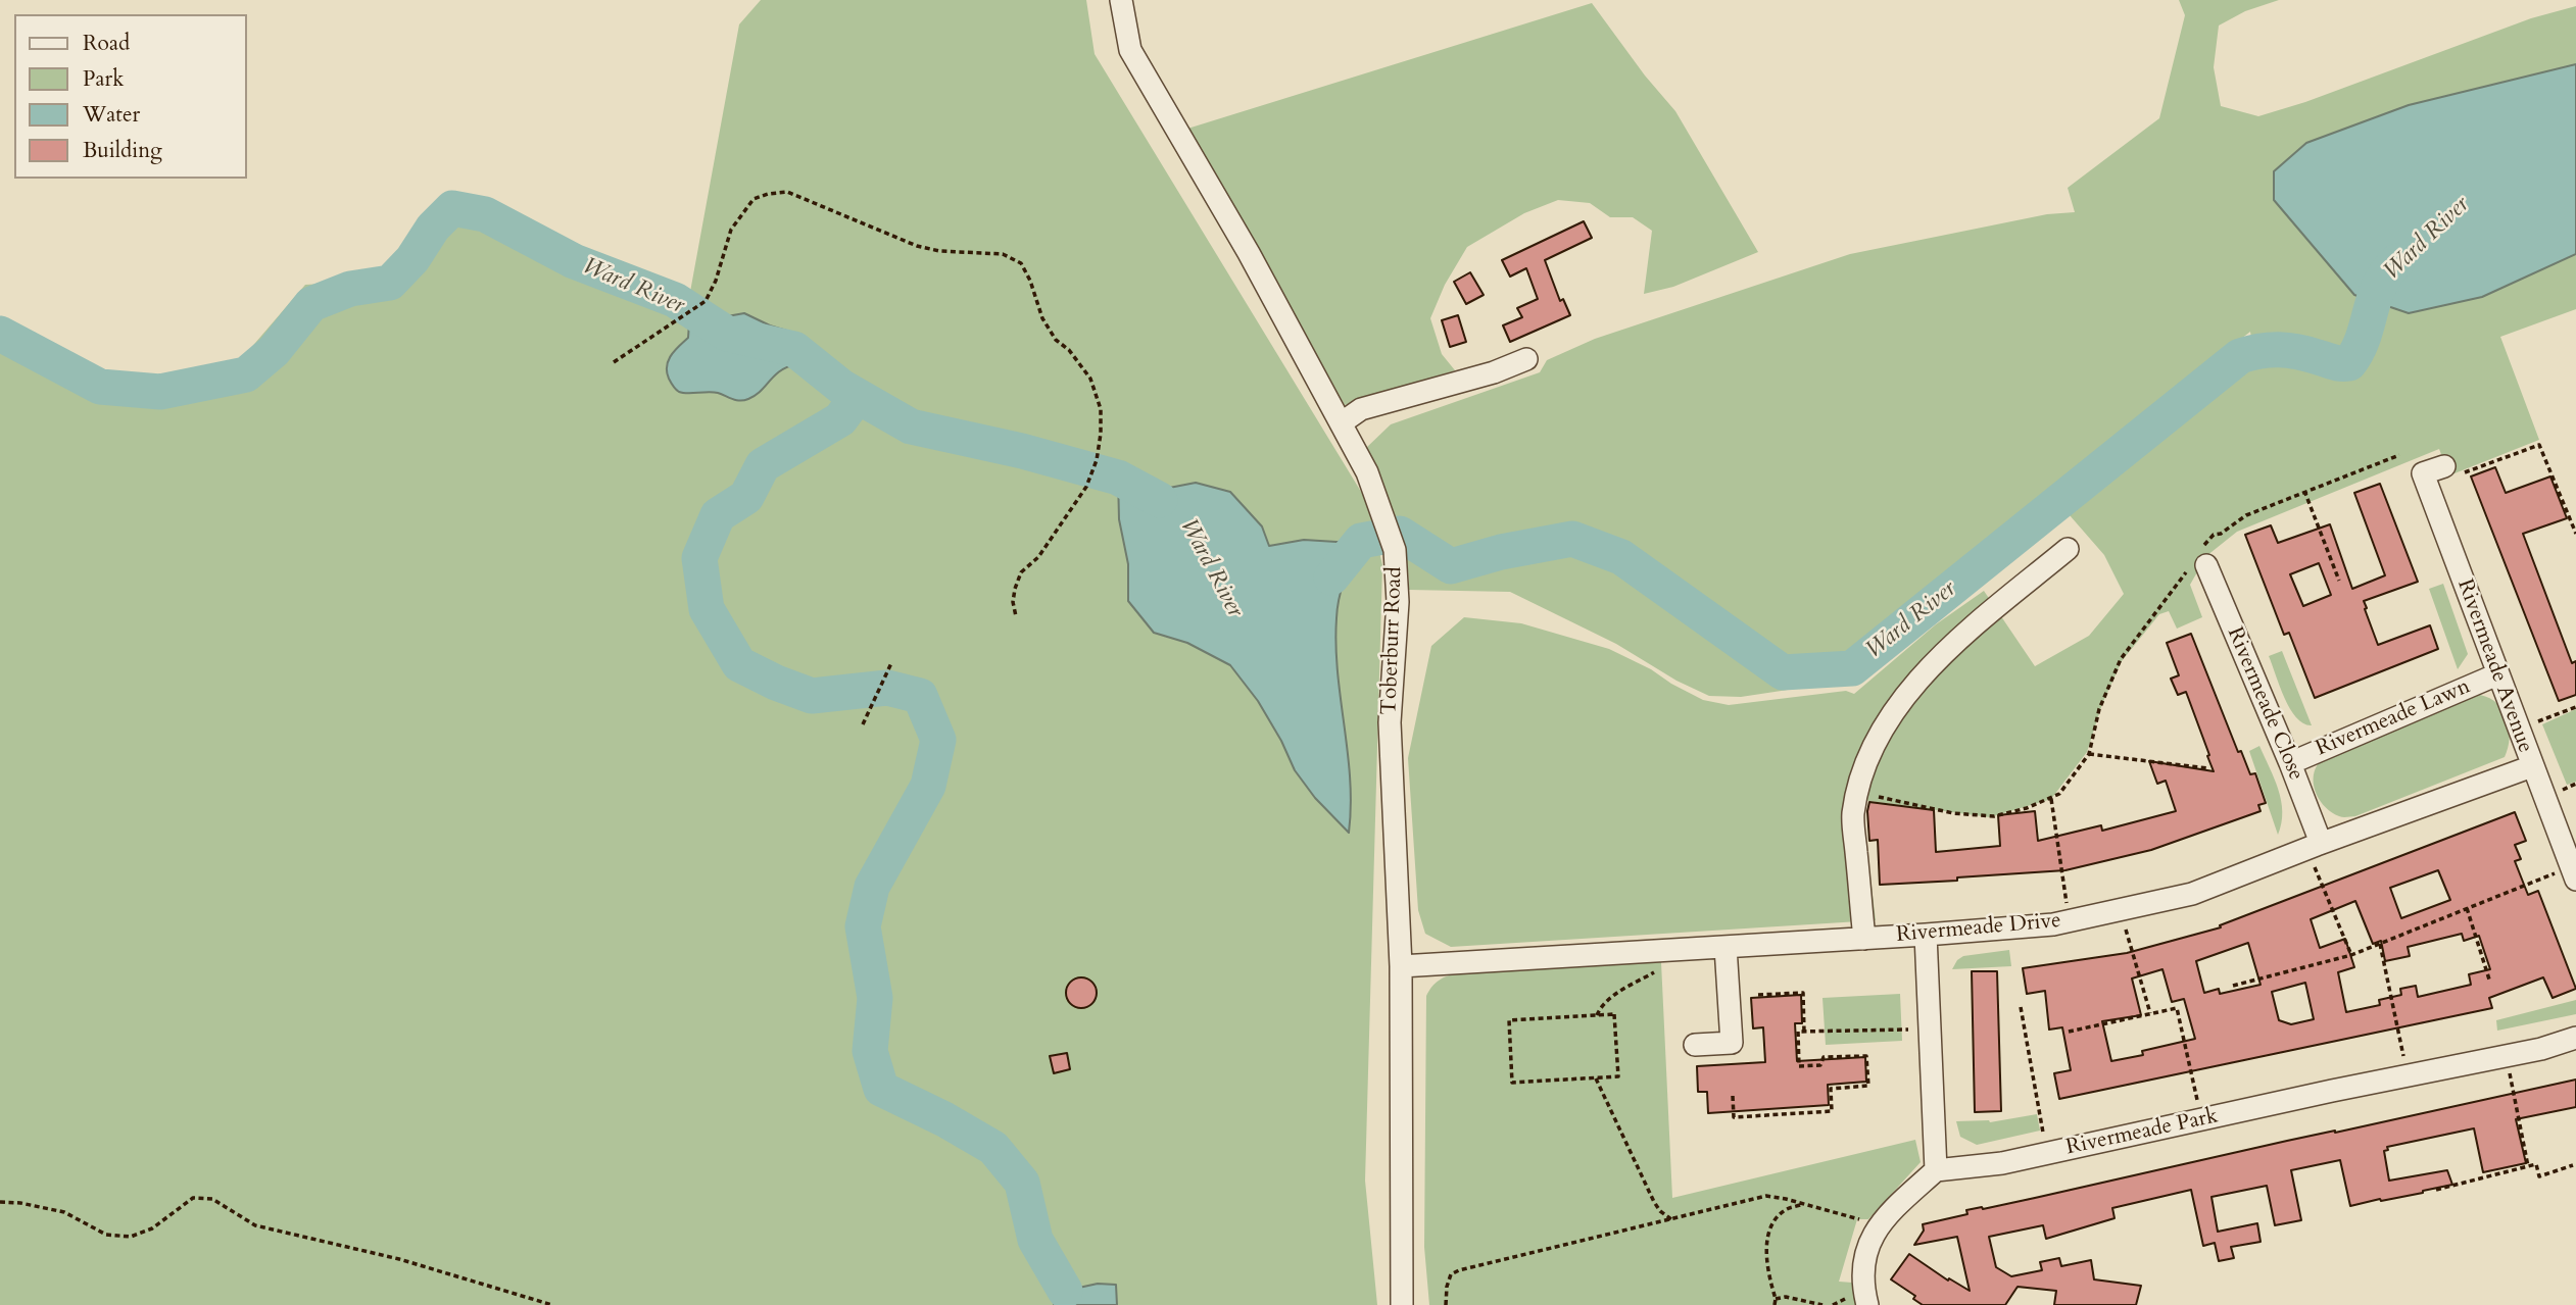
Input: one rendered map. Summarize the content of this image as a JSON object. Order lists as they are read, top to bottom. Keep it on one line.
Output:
{"streets":{"street":["Toberburr Road","Rivermeade Avenue","Rivermeade Close","Rivermeade Lawn","Rivermeade Drive","Rivermeade Park"]},"crossings":[["Toberburr Road","Rivermeade Drive"],["Rivermeade Avenue","Rivermeade Lawn"],["Rivermeade Avenue","Rivermeade Drive"],["Rivermeade Close","Rivermeade Lawn"],["Rivermeade Close","Rivermeade Drive"]],"water":["Ward River"],"legend":["Road","Park","Water","Building"]}
